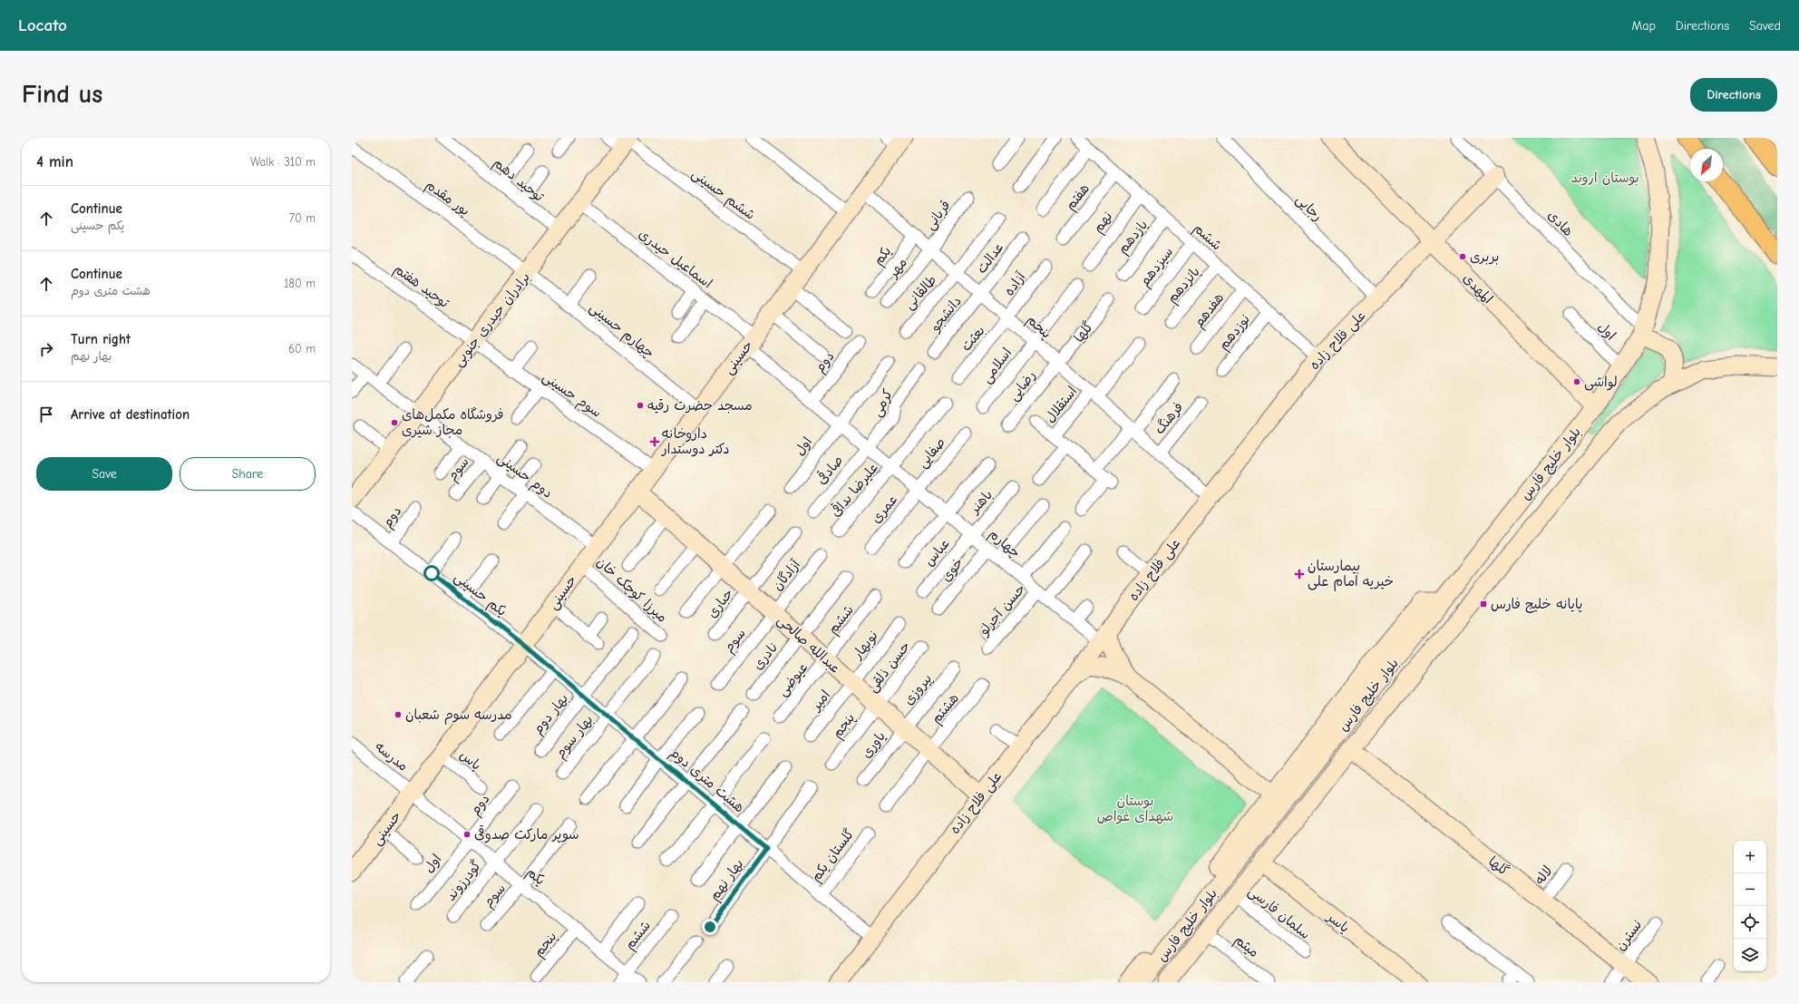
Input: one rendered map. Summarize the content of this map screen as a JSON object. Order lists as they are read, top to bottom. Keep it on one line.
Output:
{"streets":{"street":["توحید دهم","ششم حسینی","هفتم","پور مقدم","رجایی","قربانی","نهم","هادی","یازدهم","ششم","یکم","عدالت","اسماعیل حیدری","سیزدهم","مهر","آزاده","پانزدهم","توحید هفتم","المهدی","طالقانی","هفدهم","دانشجو","برادران حیدری جنوبی","پنجم","چهارم حسینی","اول","گلها","نوزدهم","بعثت","علی فلاح زاده","حسینی","دوم","اسلامی","رضایی","سوم حسینی","کرمی","استقلال","فرهنگ","صفایی","بلوار خلیج فارس","سوم","صادقی","دوم حسینی","علیرضا بداقی","باهنر","عمری","چهارم","عباس","خوی","آزادگان","میرزا کوچک خان","یکم حسینی","جباری","حسن آجرلو","عبدالله صالحی","نوبهار","نادری","حسن ذلقی","عیوضی","پیروزی","امیر","هشتم","بهار دوم","بهار سوم","یاوری","مدرسه","یاس","هشت متری دوم","گلستان یکم","لاله","بهار نهم","گودرزوند","سلمان فارسی","یاسر","نسترن","میثم"]},"crossings":[["توحید دهم","برادران حیدری جنوبی"],["ششم حسینی","برادران حیدری جنوبی"],["ششم حسینی","حسینی"],["هفتم","ششم"],["پور مقدم","برادران حیدری جنوبی"],["پور مقدم","چهارم حسینی"],["رجایی","علی فلاح زاده"],["قربانی","مهر"],["قربانی","پنجم"],["نهم","ششم"],["هادی","علی فلاح زاده"],["هادی","بلوار خلیج فارس"],["یازدهم","ششم"],["ششم","یکم"],["ششم","سیزدهم"],["ششم","پانزدهم"],["ششم","هفدهم"],["ششم","نوزدهم"],["ششم","علی فلاح زاده"],["ششم","عبدالله صالحی"],["ششم","عیوضی"],["یکم","پنجم"],["یکم","اول"],["یکم","حسینی"],["یکم","دوم"],["یکم","سوم"],["یکم","مدرسه"],["یکم","گودرزوند"],["عدالت","دانشجو"],["عدالت","پنجم"],["اسماعیل حیدری","برادران حیدری جنوبی"],["اسماعیل حیدری","حسینی"],["اسماعیل حیدری","چهارم"],["مهر","پنجم"],["آزاده","پنجم"],["آزاده","بعثت"],["توحید هفتم","برادران حیدری جنوبی"],["توحید هفتم","سوم حسینی"],["المهدی","علی فلاح زاده"],["المهدی","بلوار خلیج فارس"],["طالقانی","پنجم"],["دانشجو","پنجم"],["برادران حیدری جنوبی","چهارم حسینی"],["برادران حیدری جنوبی","سوم حسینی"],["برادران حیدری جنوبی","دوم حسینی"],["پنجم","گلها"],["پنجم","بعثت"],["پنجم","علی فلاح زاده"],["پنجم","حسینی"],["پنجم","اسلامی"],["پنجم","رضایی"],["پنجم","استقلال"],["پنجم","فرهنگ"],["پنجم","عبدالله صالحی"],["پنجم","حسن ذلقی"],["چهارم حسینی","حسینی"],["اول","دوم"],["اول","بلوار خلیج فارس"],["اول","چهارم"],["گلها","رضایی"],["گلها","بلوار خلیج فارس"],["گلها","لاله"],["گلها","نسترن"],["علی فلاح زاده","چهارم"],["علی فلاح زاده","عبدالله صالحی"],["علی فلاح زاده","هشت متری دوم"],["حسینی","سوم حسینی"],["حسینی","دوم حسینی"],["حسینی","چهارم"],["حسینی","میرزا کوچک خان"],["حسینی","یکم حسینی"],["حسینی","عبدالله صالحی"],["حسینی","مدرسه"],["حسینی","یاس"],["حسینی","هشت متری دوم"],["دوم","چهارم"],["دوم","یکم حسینی"],["کرمی","صادقی"],["کرمی","چهارم"],["صفایی","عمری"],["صفایی","چهارم"],["بلوار خلیج فارس","سلمان فارسی"],["بلوار خلیج فارس","یاسر"],["بلوار خلیج فارس","میثم"],["سوم","دوم حسینی"],["سوم","آزادگان"],["سوم","عبدالله صالحی"],["صادقی","چهارم"],["علیرضا بداقی","چهارم"],["باهنر","چهارم"],["باهنر","عباس"],["عمری","چهارم"],["چهارم","عباس"],["چهارم","خوی"],["چهارم","حسن آجرلو"],["آزادگان","عبدالله صالحی"],["یکم حسینی","هشت متری دوم"],["جباری","عبدالله صالحی"],["عبدالله صالحی","نوبهار"],["عبدالله صالحی","نادری"],["عبدالله صالحی","حسن ذلقی"],["عبدالله صالحی","عیوضی"],["عبدالله صالحی","پیروزی"],["عبدالله صالحی","امیر"],["عبدالله صالحی","هشتم"],["عبدالله صالحی","یاوری"],["نوبهار","امیر"],["پیروزی","یاوری"],["بهار دوم","هشت متری دوم"],["بهار سوم","هشت متری دوم"],["هشت متری دوم","گلستان یکم"],["هشت متری دوم","بهار نهم"]],"parks":["بوستان اروند","بوستان شهدای غواص"],"places":{"other":["بربری","لواشی","مسجد حضرت رقیه","فروشگاه مکمل‌های مجاز شیری","مدرسه سوم شعبان","سوپر مارکت صدوقی"],"health":["داروخانه دکتر دوستدار","بیمارستان خیریه امام علی"],"transit":["پایانه خلیج فارس"]},"north":"bottom left","page":{"header":"Locato","nav":["Map","Directions","Saved"],"buttons":["Directions",["Save","Share"]],"title":"Find us","heading":["4 min","Walk · 310 m"],"list":[["Continue","یکم حسینی","70 m"],["Continue","هشت متری دوم","180 m"],["Turn right","بهار نهم","60 m"],"Arrive at destination"],"map_buttons":["+","−"]}}
